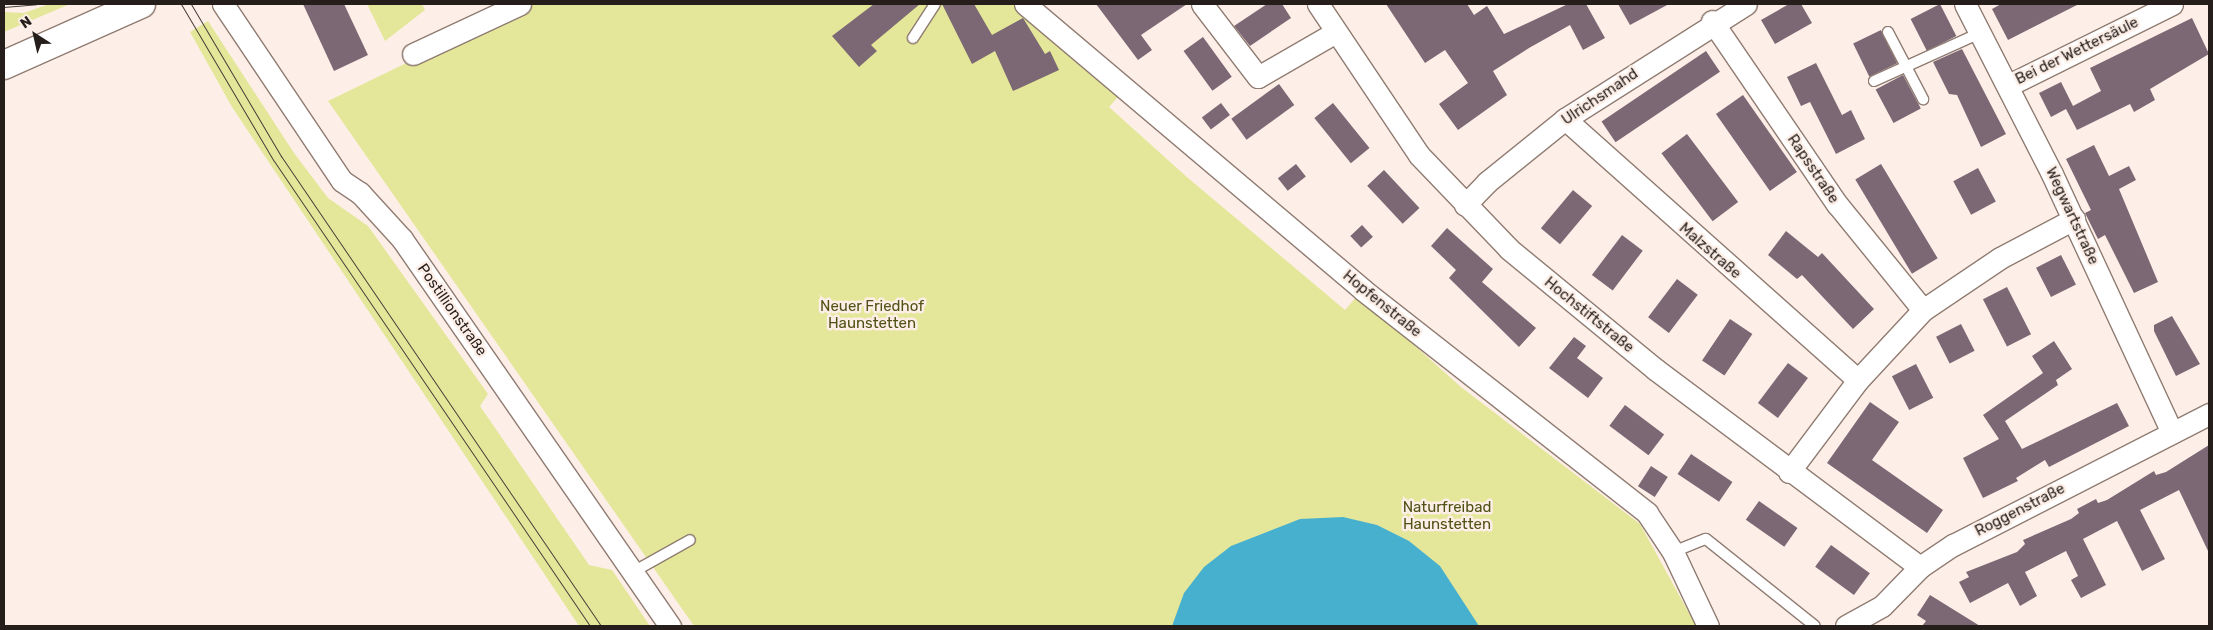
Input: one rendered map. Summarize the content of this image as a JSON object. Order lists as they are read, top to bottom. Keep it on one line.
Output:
{"streets":{"street":["Bei der Wettersäule","Ulrichsmahd","Rapsstraße","Wegwartstraße","Malzstraße","Hopfenstraße","Postillionstraße","Hochstiftstraße","Roggenstraße"]},"crossings":[["Bei der Wettersäule","Wegwartstraße"],["Ulrichsmahd","Rapsstraße"],["Ulrichsmahd","Malzstraße"],["Ulrichsmahd","Hochstiftstraße"],["Wegwartstraße","Roggenstraße"],["Hochstiftstraße","Roggenstraße"]],"parks":["Neuer Friedhof Haunstetten","Naturfreibad Haunstetten"],"north":"top left"}
